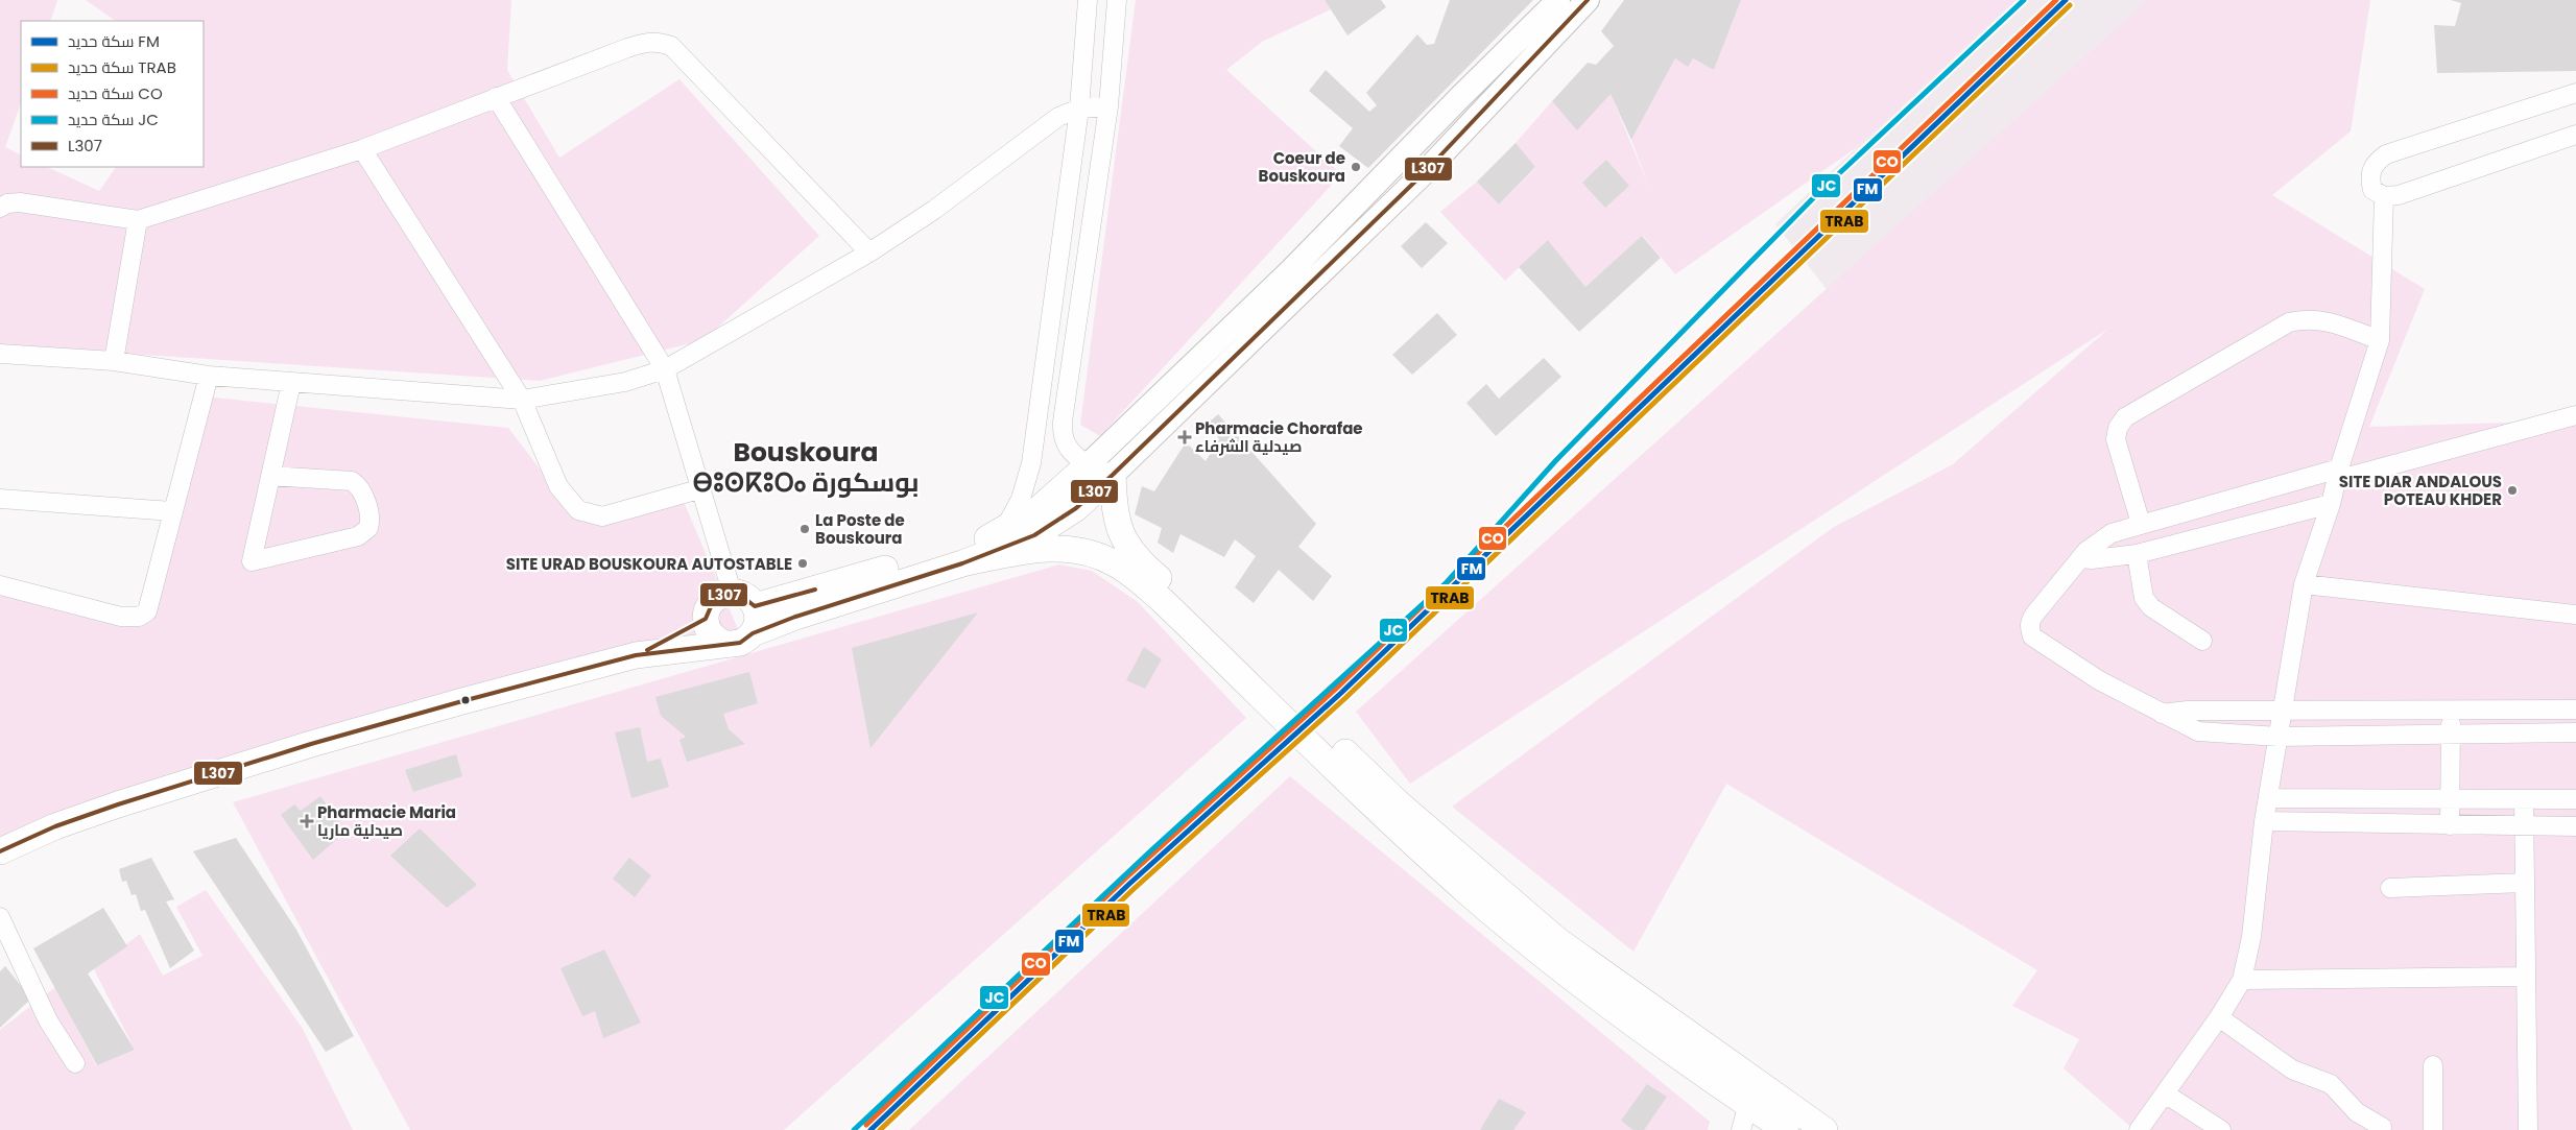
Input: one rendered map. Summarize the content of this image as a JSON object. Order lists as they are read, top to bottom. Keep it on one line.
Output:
{"districts":["Bouskoura ⴱⵓⵙⴽⵓⵔⴰ بوسكورة"],"places":{"other":["Coeur de Bouskoura","SITE DIAR ANDALOUS POTEAU KHDER","La Poste de Bouskoura","SITE URAD BOUSKOURA AUTOSTABLE"],"health":["Pharmacie Chorafae صيدلية الشرفاء","Pharmacie Maria صيدلية ماريا"]},"lines":["rail line FM","rail line CO","rail line JC","transit line L307","rail line TRAB"],"legend":["سكة حديد FM","سكة حديد TRAB","سكة حديد CO","سكة حديد JC","L307"]}
